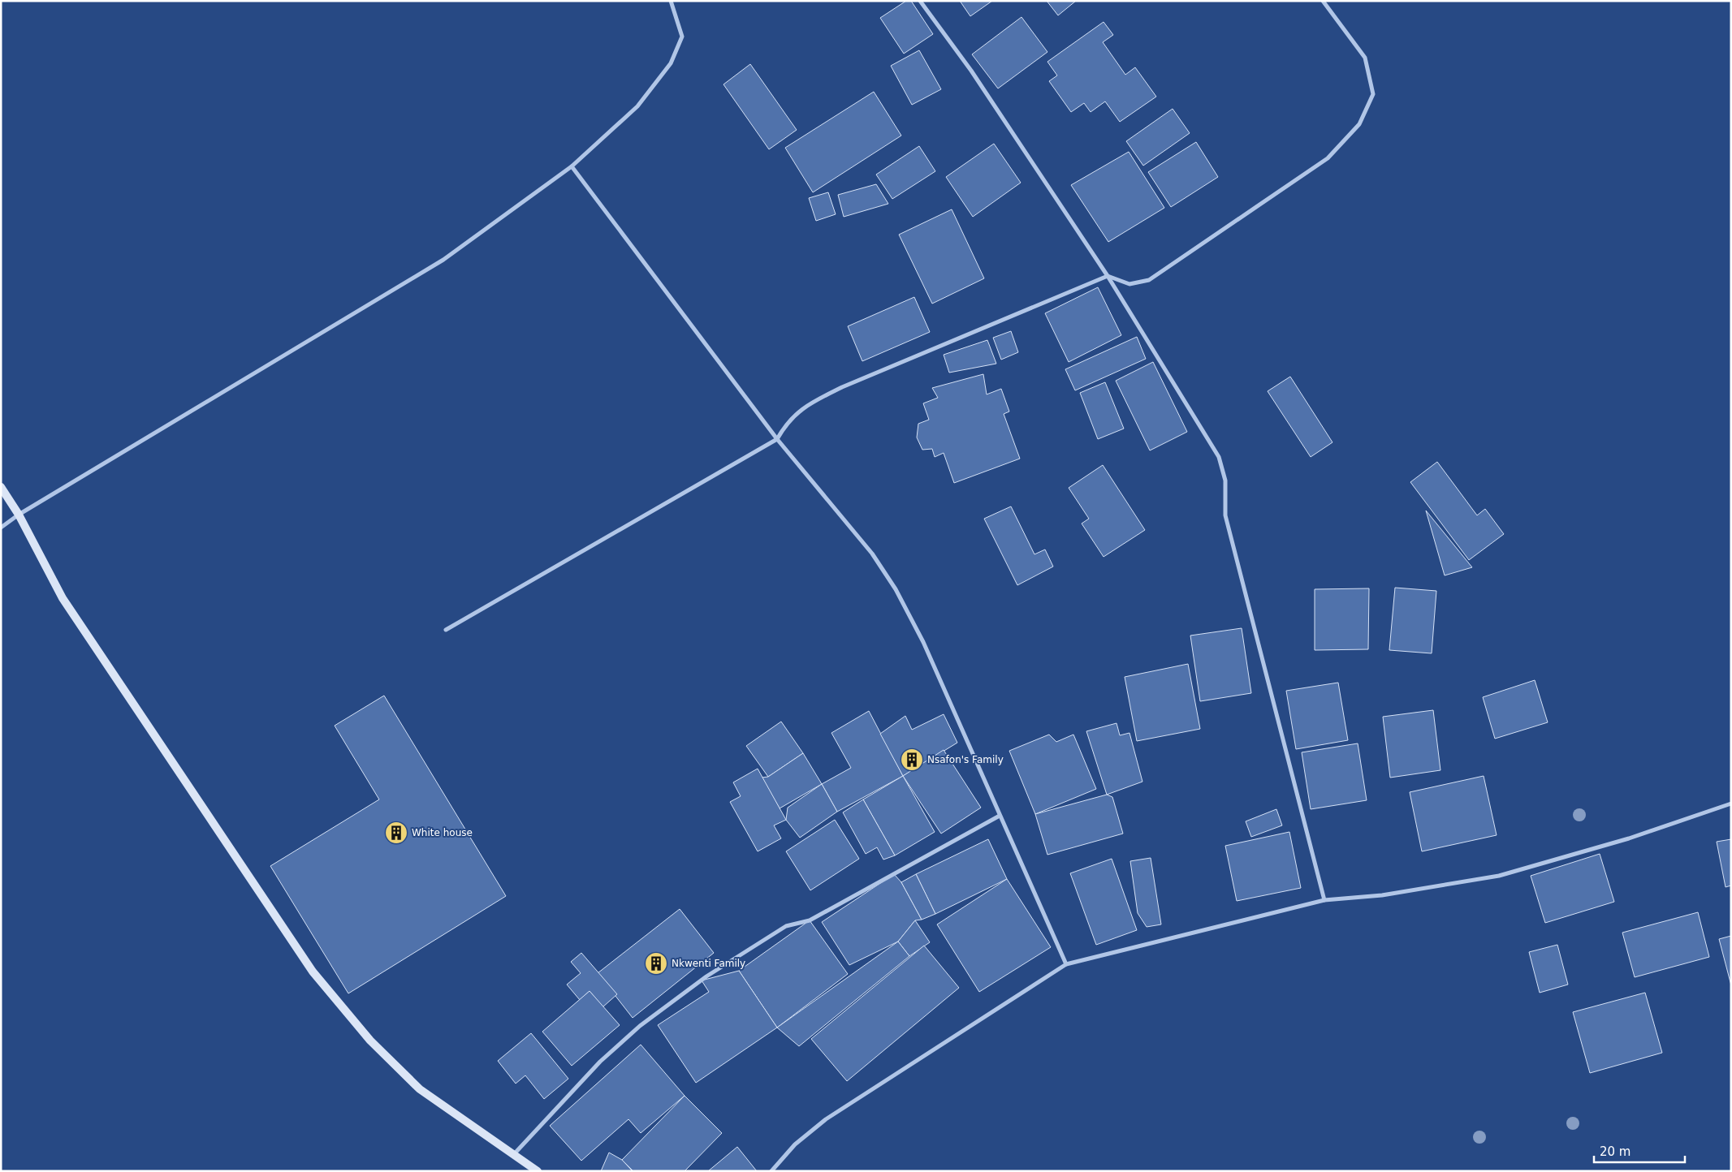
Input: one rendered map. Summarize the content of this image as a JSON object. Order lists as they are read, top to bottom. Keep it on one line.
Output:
{"places":{"building":["Nsafon's Family","White house","Nkwenti Family"]},"scale_bar":"20 m"}
